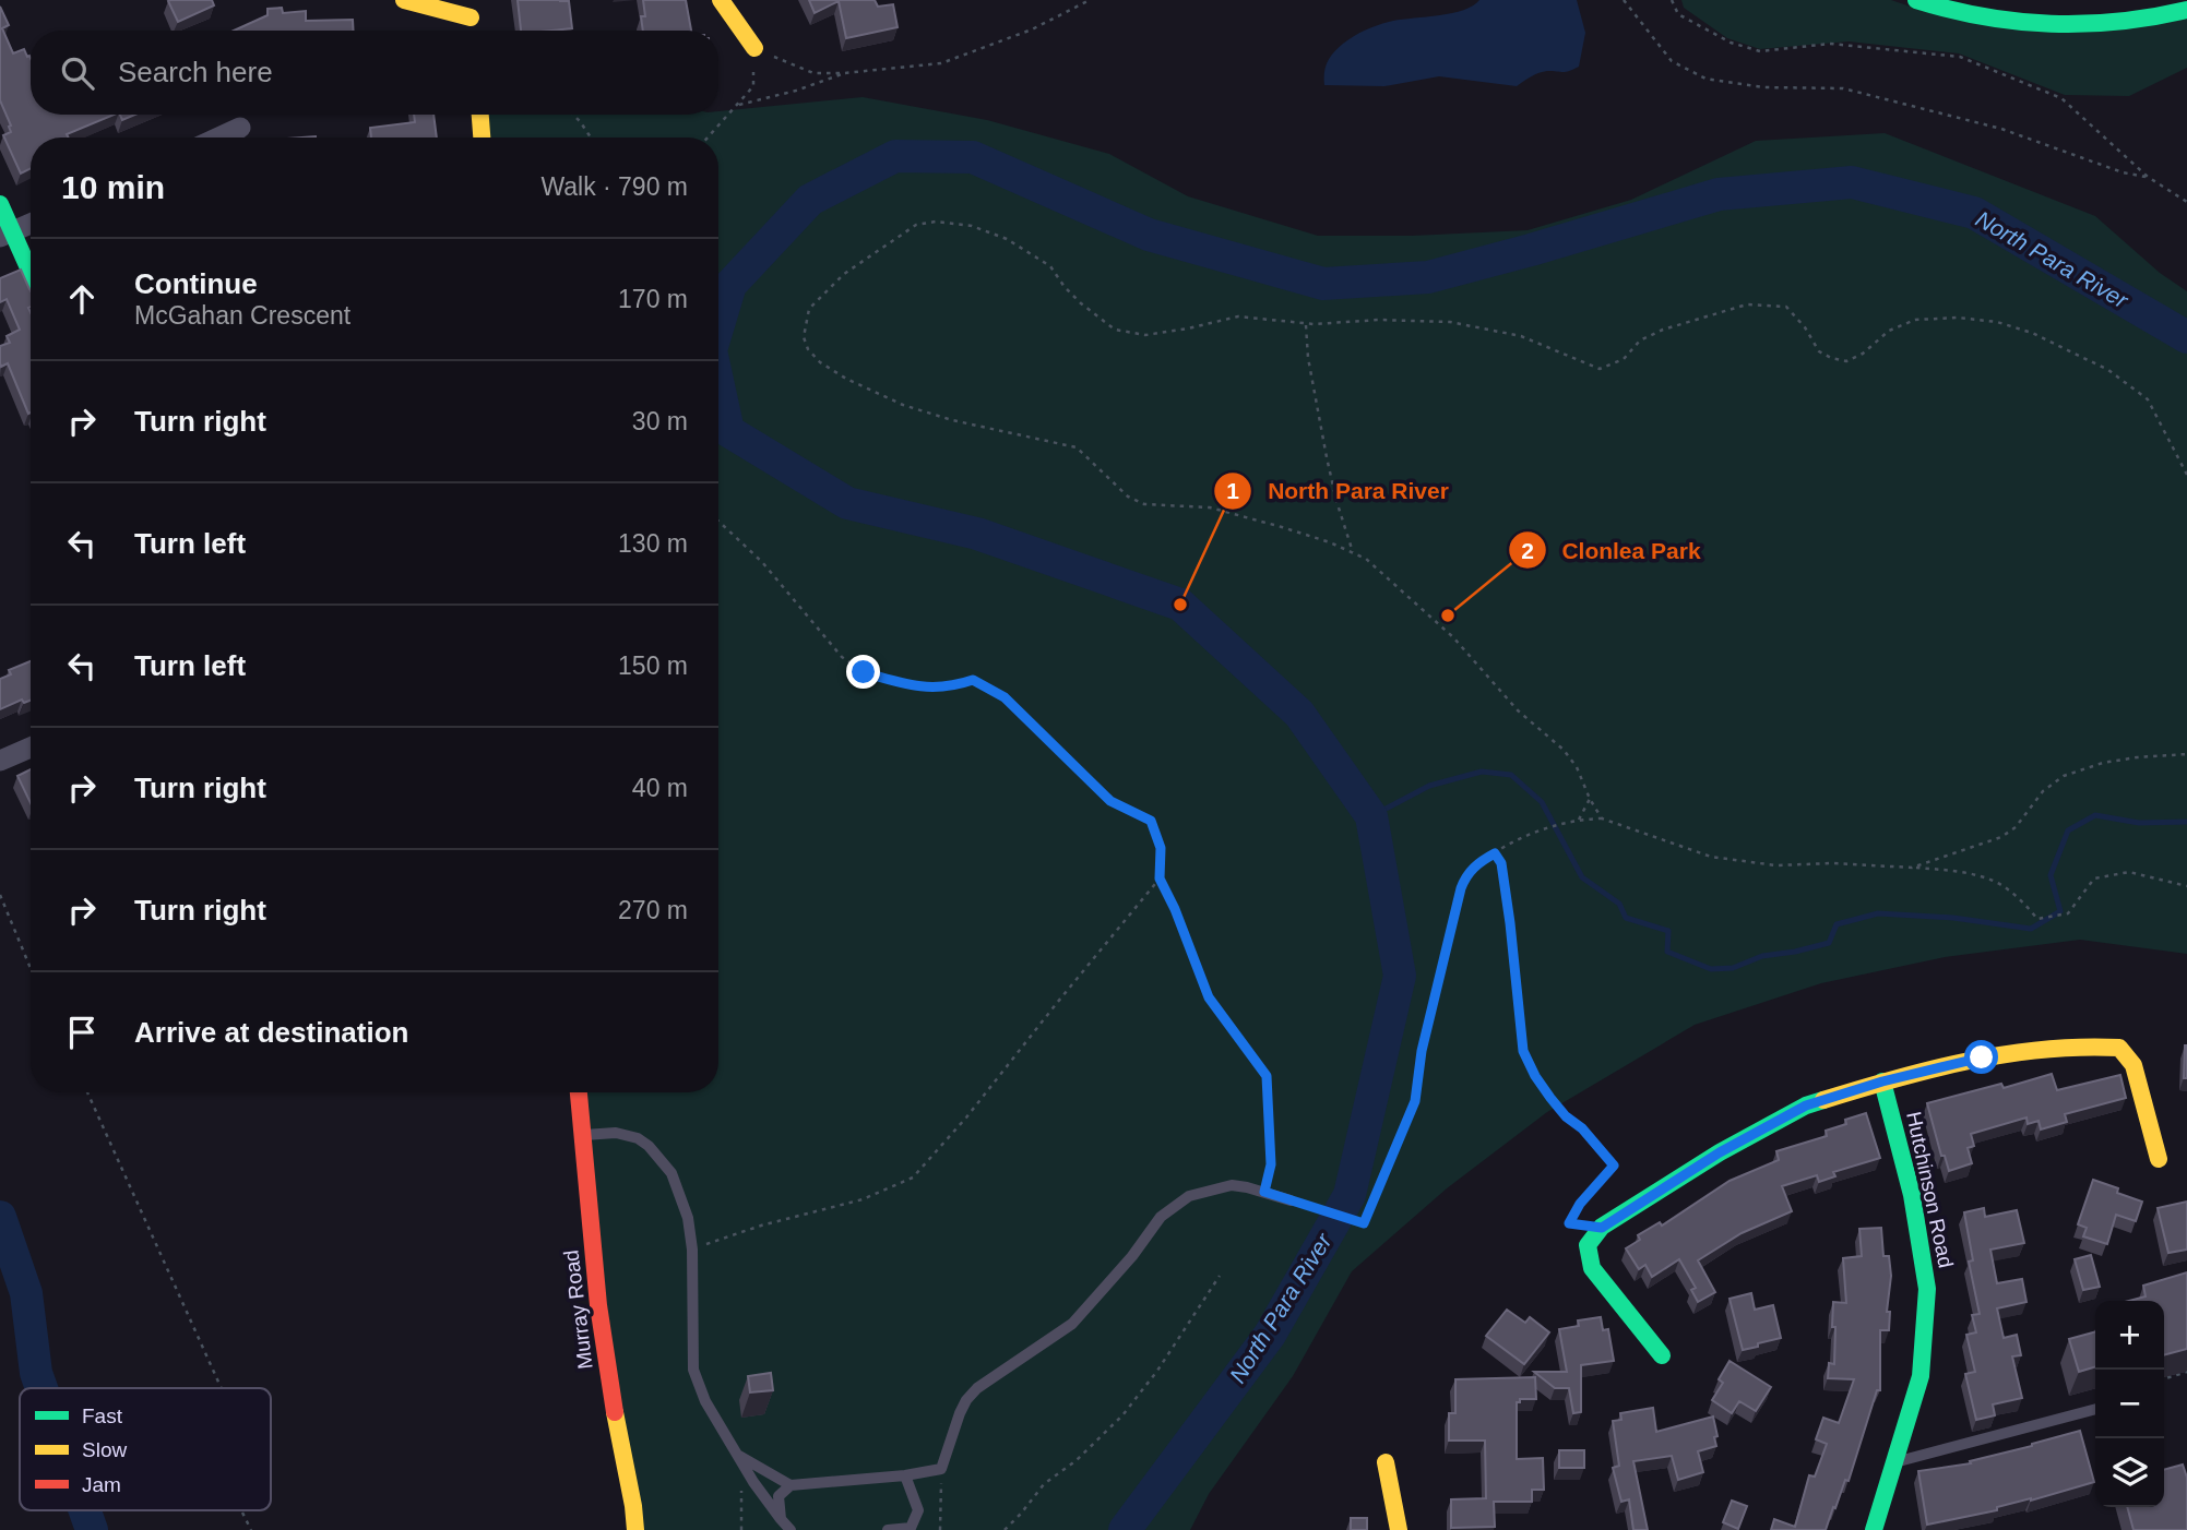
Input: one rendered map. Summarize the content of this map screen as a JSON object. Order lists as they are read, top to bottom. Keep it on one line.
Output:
{"streets":{"street":["Hutchinson Road","Murray Road"]},"water":["North Para River"],"places":["North Para River","Clonlea Park"],"legend":["Fast","Slow","Jam"],"page":{"search":"Search here","heading":["10 min","Walk · 790 m"],"list":[["Continue","McGahan Crescent","170 m"],["Turn right","30 m"],["Turn left","130 m"],["Turn left","150 m"],["Turn right","40 m"],["Turn right","270 m"],"Arrive at destination"],"map_buttons":["+","−"]}}
